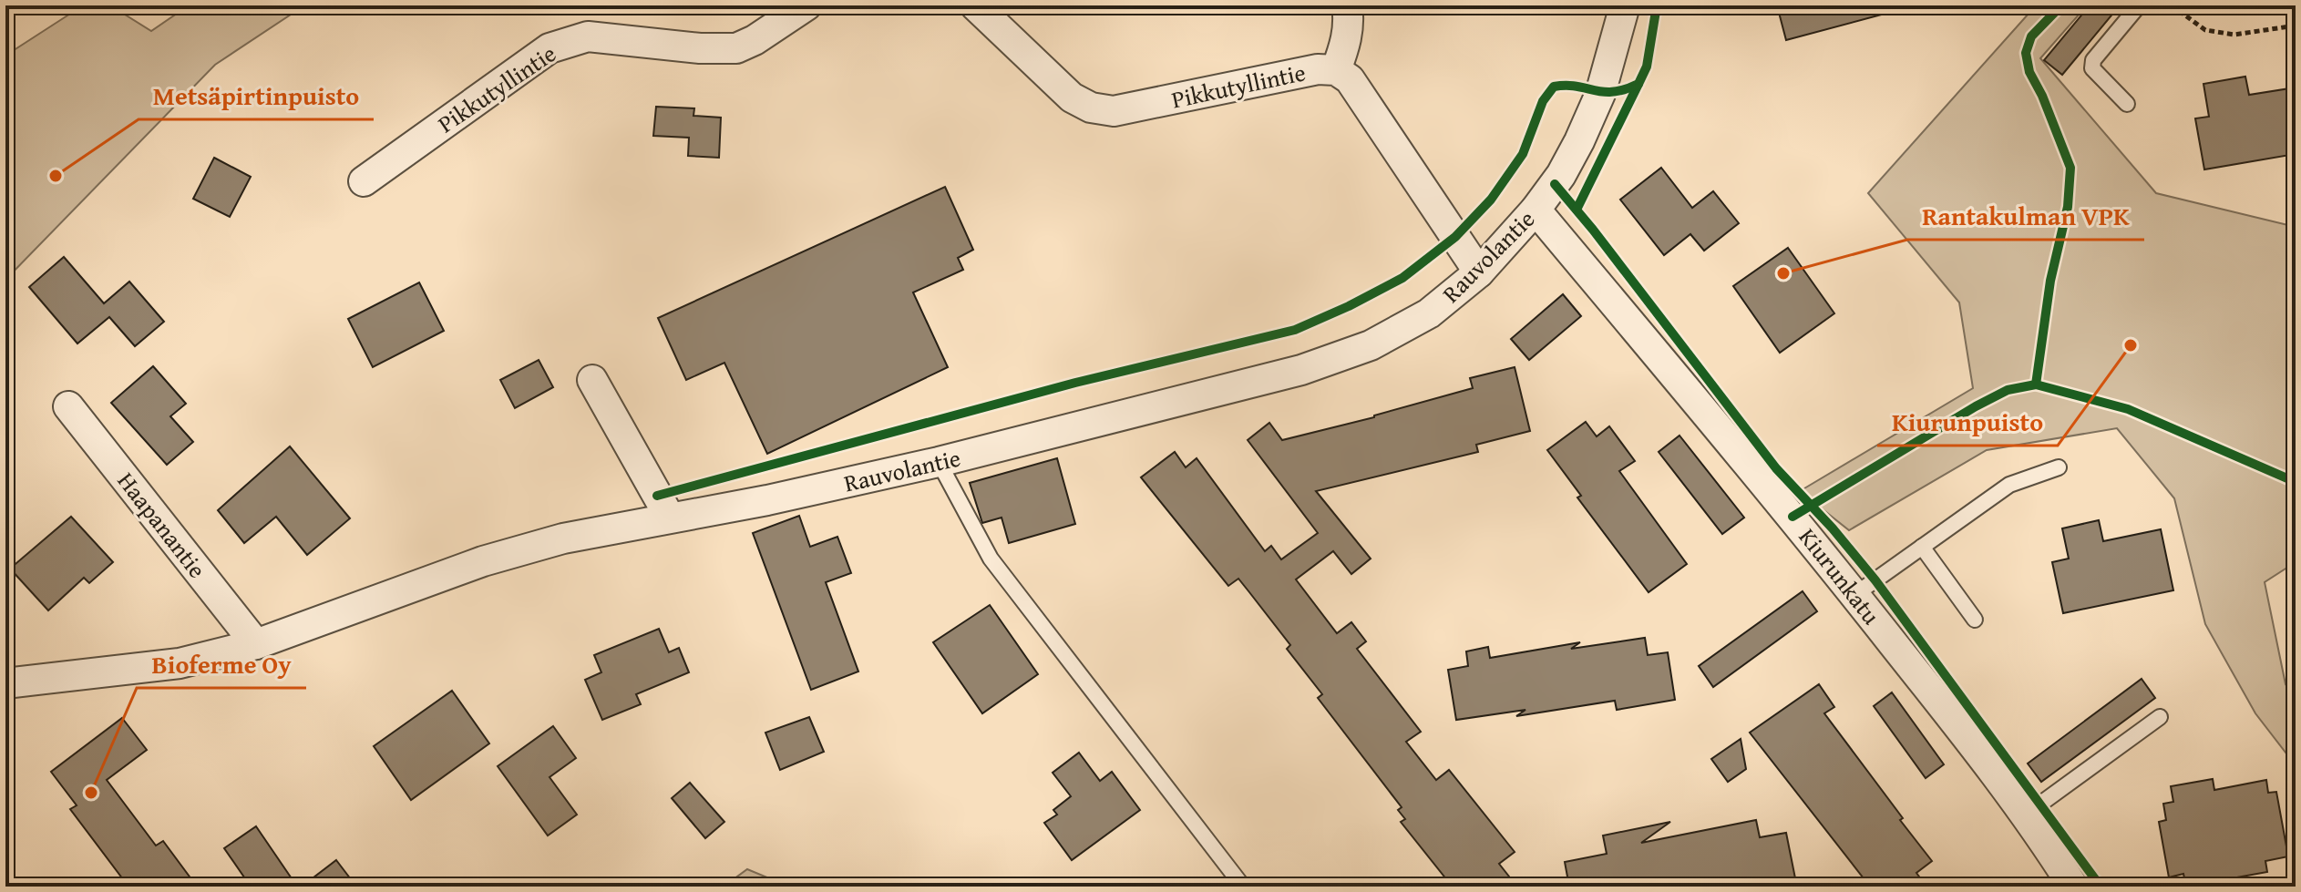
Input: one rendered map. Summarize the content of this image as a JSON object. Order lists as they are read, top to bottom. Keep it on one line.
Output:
{"streets":{"street":["Pikkutyllintie","Rauvolantie","Haapanantie","Kiurunkatu"]},"crossings":[["Pikkutyllintie","Rauvolantie"],["Rauvolantie","Haapanantie"],["Rauvolantie","Kiurunkatu"]],"places":["Metsäpirtinpuisto","Rantakulman VPK","Kiurunpuisto","Bioferme Oy"]}
